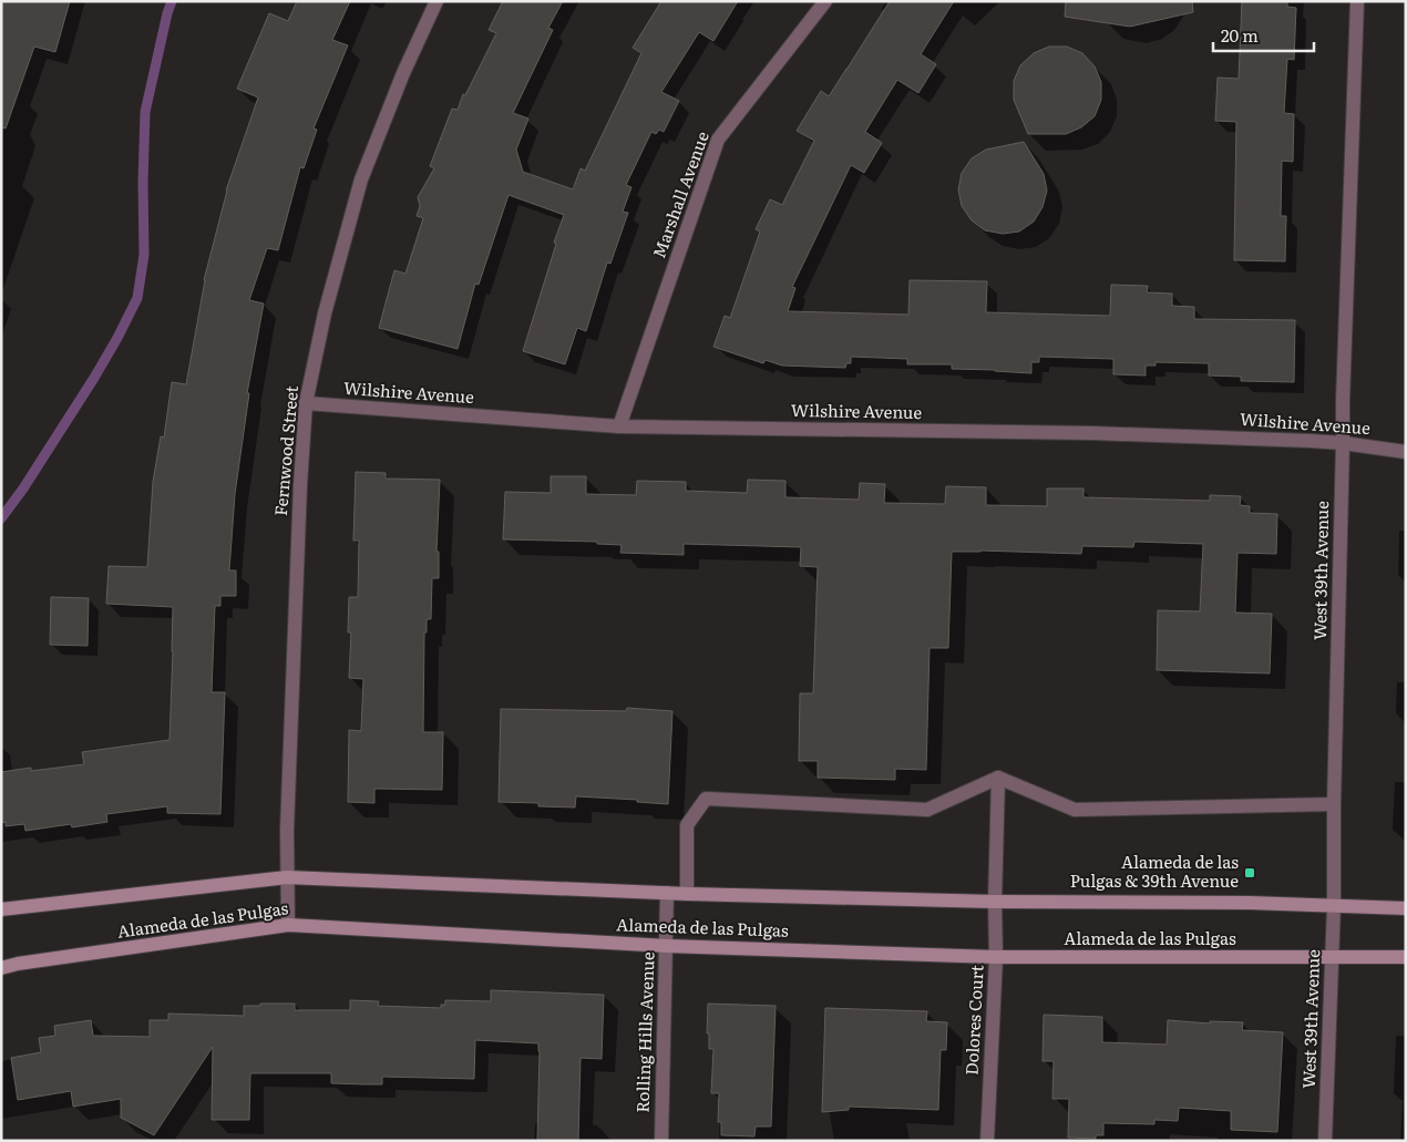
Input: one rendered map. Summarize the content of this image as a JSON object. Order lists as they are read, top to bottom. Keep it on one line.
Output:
{"streets":{"main road":["Alameda de las Pulgas"],"street":["Marshall Avenue","Wilshire Avenue","Fernwood Street","West 39th Avenue","Dolores Court","Rolling Hills Avenue"]},"crossings":[["Marshall Avenue","Wilshire Avenue"],["Wilshire Avenue","Fernwood Street"],["Wilshire Avenue","West 39th Avenue"],["Fernwood Street","Alameda de las Pulgas"],["West 39th Avenue","Alameda de las Pulgas"],["Alameda de las Pulgas","Dolores Court"],["Alameda de las Pulgas","Rolling Hills Avenue"]],"places":{"transit":["Alameda de las Pulgas & 39th Avenue"]},"scale_bar":"20 m"}
